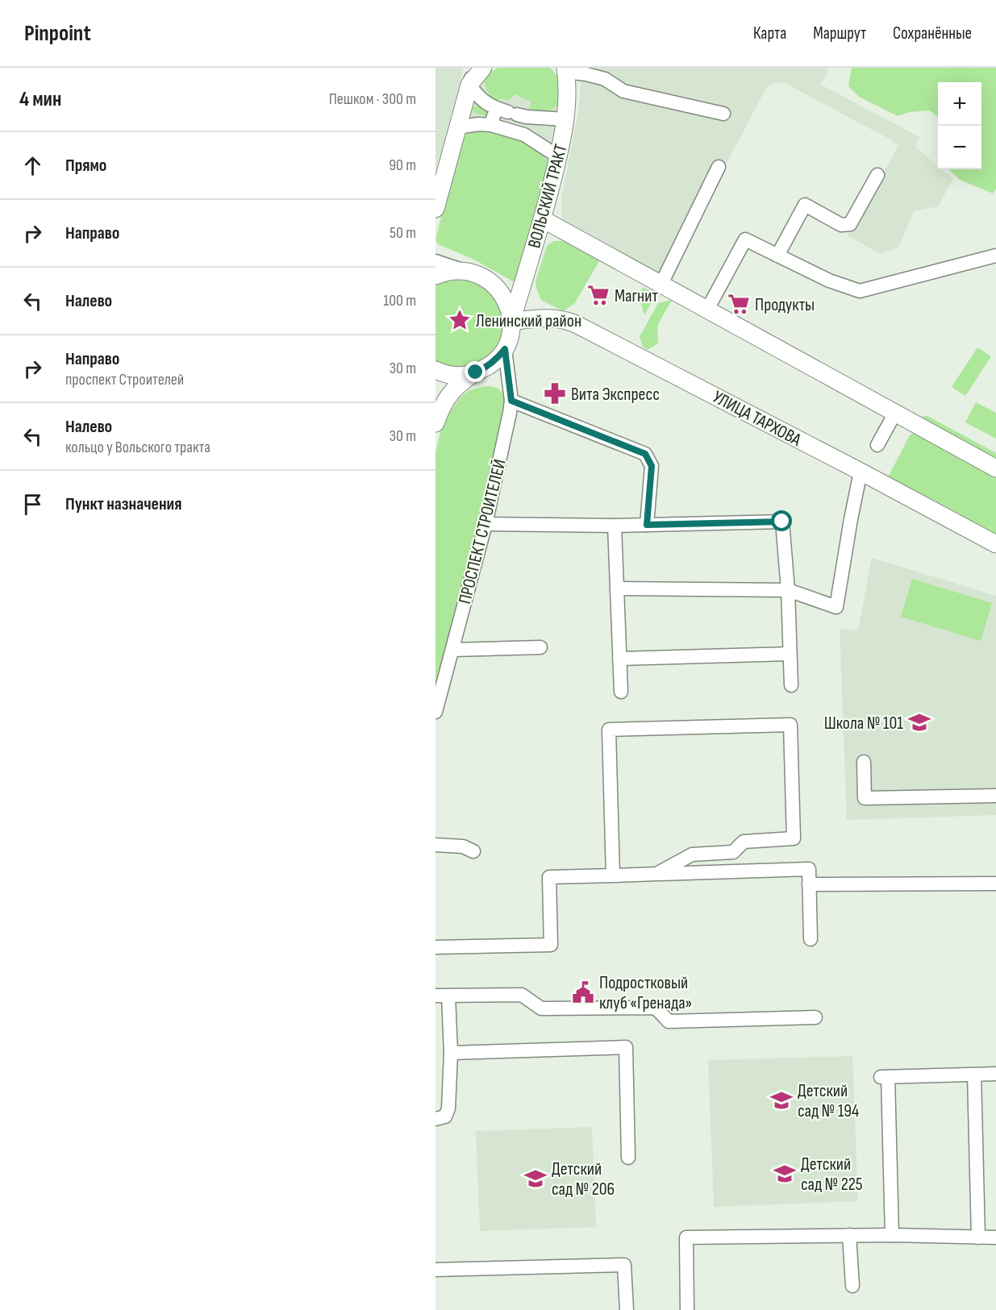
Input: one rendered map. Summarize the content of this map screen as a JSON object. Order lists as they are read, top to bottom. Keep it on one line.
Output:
{"streets":{"main road":["ВОЛЬСКИЙ ТРАКТ","УЛИЦА ТАРХОВА"],"street":["ПРОСПЕКТ СТРОИТЕЛЕЙ"]},"crossings":[["ВОЛЬСКИЙ ТРАКТ","УЛИЦА ТАРХОВА"],["ВОЛЬСКИЙ ТРАКТ","ПРОСПЕКТ СТРОИТЕЛЕЙ"]],"places":{"supermarket":["Магнит","Продукты"],"place":["Ленинский район"],"pharmacy":["Вита Экспресс"],"school or university":["Школа № 101","Детский сад № 194","Детский сад № 225","Детский сад № 206"],"public building":["Подростковый клуб «Гренада»"]},"page":{"header":"Pinpoint","nav":["Карта","Маршрут","Сохранённые"],"heading":["4 мин","Пешком · 300 m"],"map_buttons":["+","−"],"list":[["Прямо","90 m"],["Направо","50 m"],["Налево","100 m"],["Направо","проспект Строителей","30 m"],["Налево","кольцо у Вольского тракта","30 m"],"Пункт назначения"]}}
